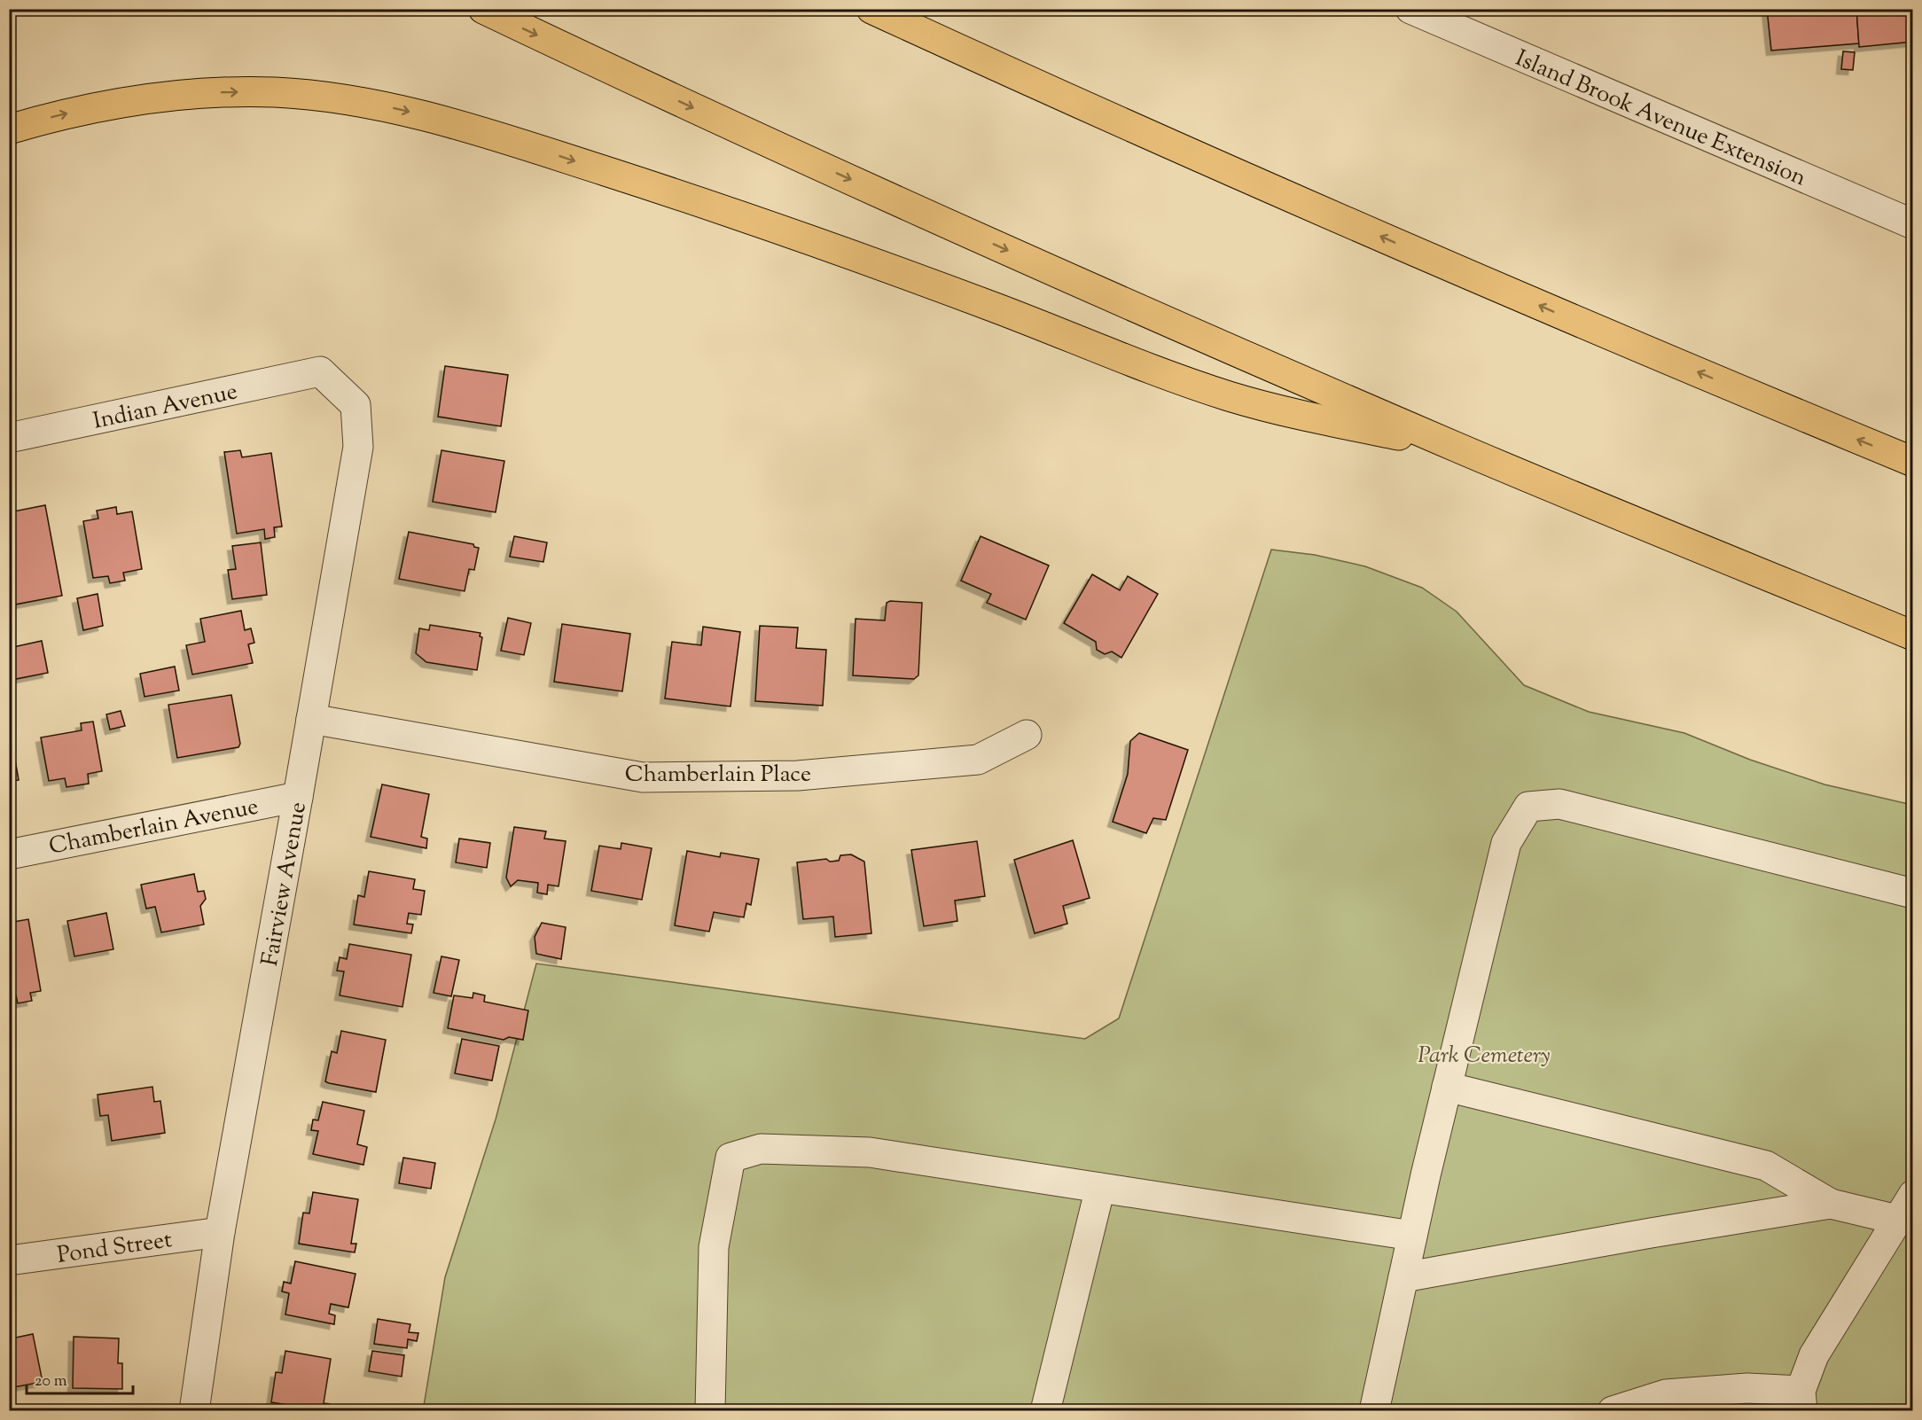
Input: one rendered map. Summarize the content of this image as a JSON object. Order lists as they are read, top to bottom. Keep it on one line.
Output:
{"streets":{"street":["Island Brook Avenue Extension","Indian Avenue","Chamberlain Place","Chamberlain Avenue","Fairview Avenue","Pond Street"]},"crossings":[["Indian Avenue","Fairview Avenue"],["Chamberlain Place","Fairview Avenue"],["Chamberlain Avenue","Fairview Avenue"],["Fairview Avenue","Pond Street"]],"parks":["Park Cemetery"],"scale_bar":"20 m"}
